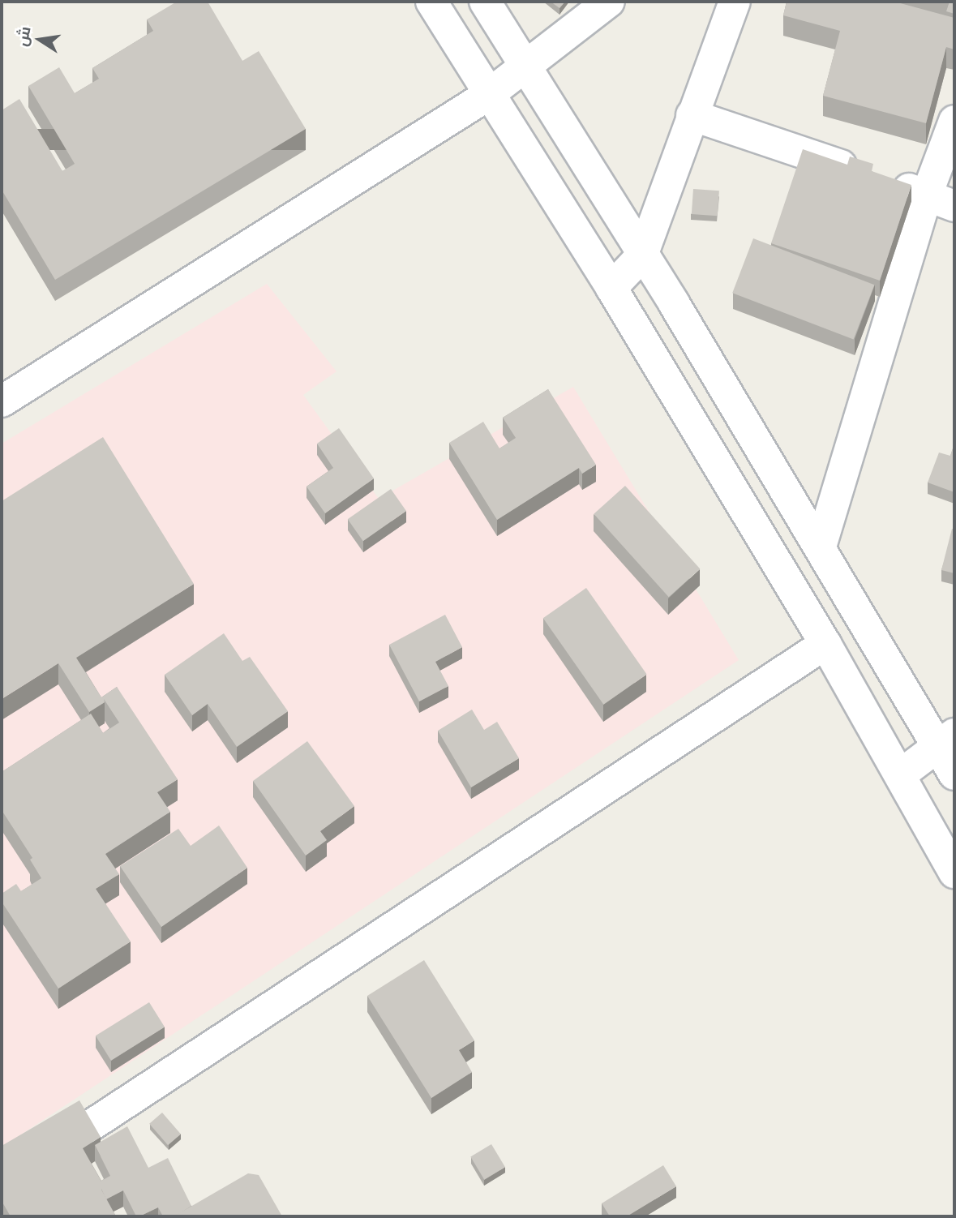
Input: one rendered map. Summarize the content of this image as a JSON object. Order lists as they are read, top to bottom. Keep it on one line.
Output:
{"north":"left"}
